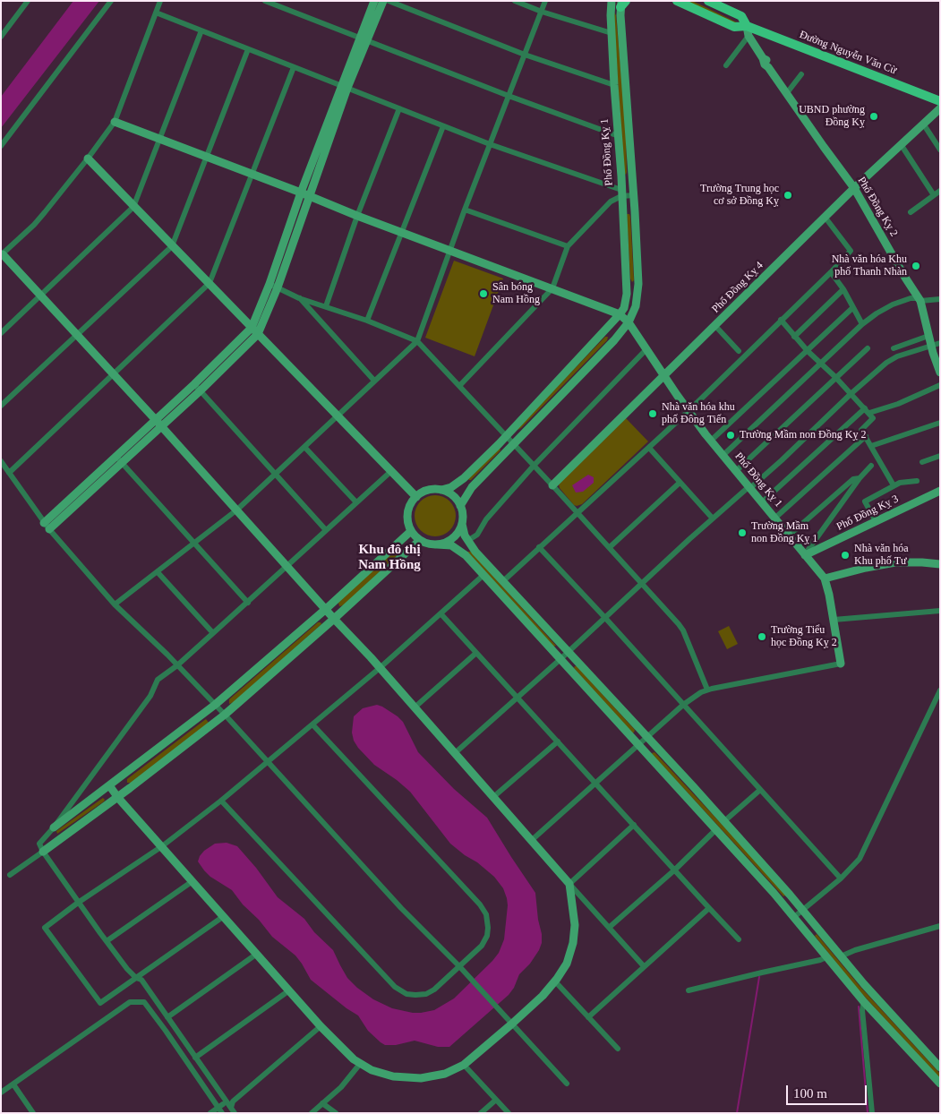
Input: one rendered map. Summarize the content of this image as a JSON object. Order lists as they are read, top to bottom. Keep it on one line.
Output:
{"streets":{"main road":["Đường Nguyễn Văn Cừ"],"street":["Phố Đồng Kỵ 1","Phố Đồng Kỵ 2","Phố Đồng Kỵ 4","Phố Đồng Kỵ 3"]},"crossings":[["Đường Nguyễn Văn Cừ","Phố Đồng Kỵ 2"],["Phố Đồng Kỵ 1","Phố Đồng Kỵ 4"],["Phố Đồng Kỵ 1","Phố Đồng Kỵ 3"],["Phố Đồng Kỵ 2","Phố Đồng Kỵ 4"]],"districts":["Khu đô thị Nam Hồng"],"places":["UBND phường Đồng Kỵ","Trường Trung học cơ sở Đồng Kỵ","Nhà văn hóa Khu phố Thanh Nhàn","Sân bóng Nam Hồng","Nhà văn hóa khu phố Đông Tiến","Trường Mầm non Đồng Kỵ 2","Trường Mầm non Đồng Kỵ 1","Nhà văn hóa Khu phố Tư","Trường Tiểu học Đồng Kỵ 2"],"scale_bar":"100 m"}
